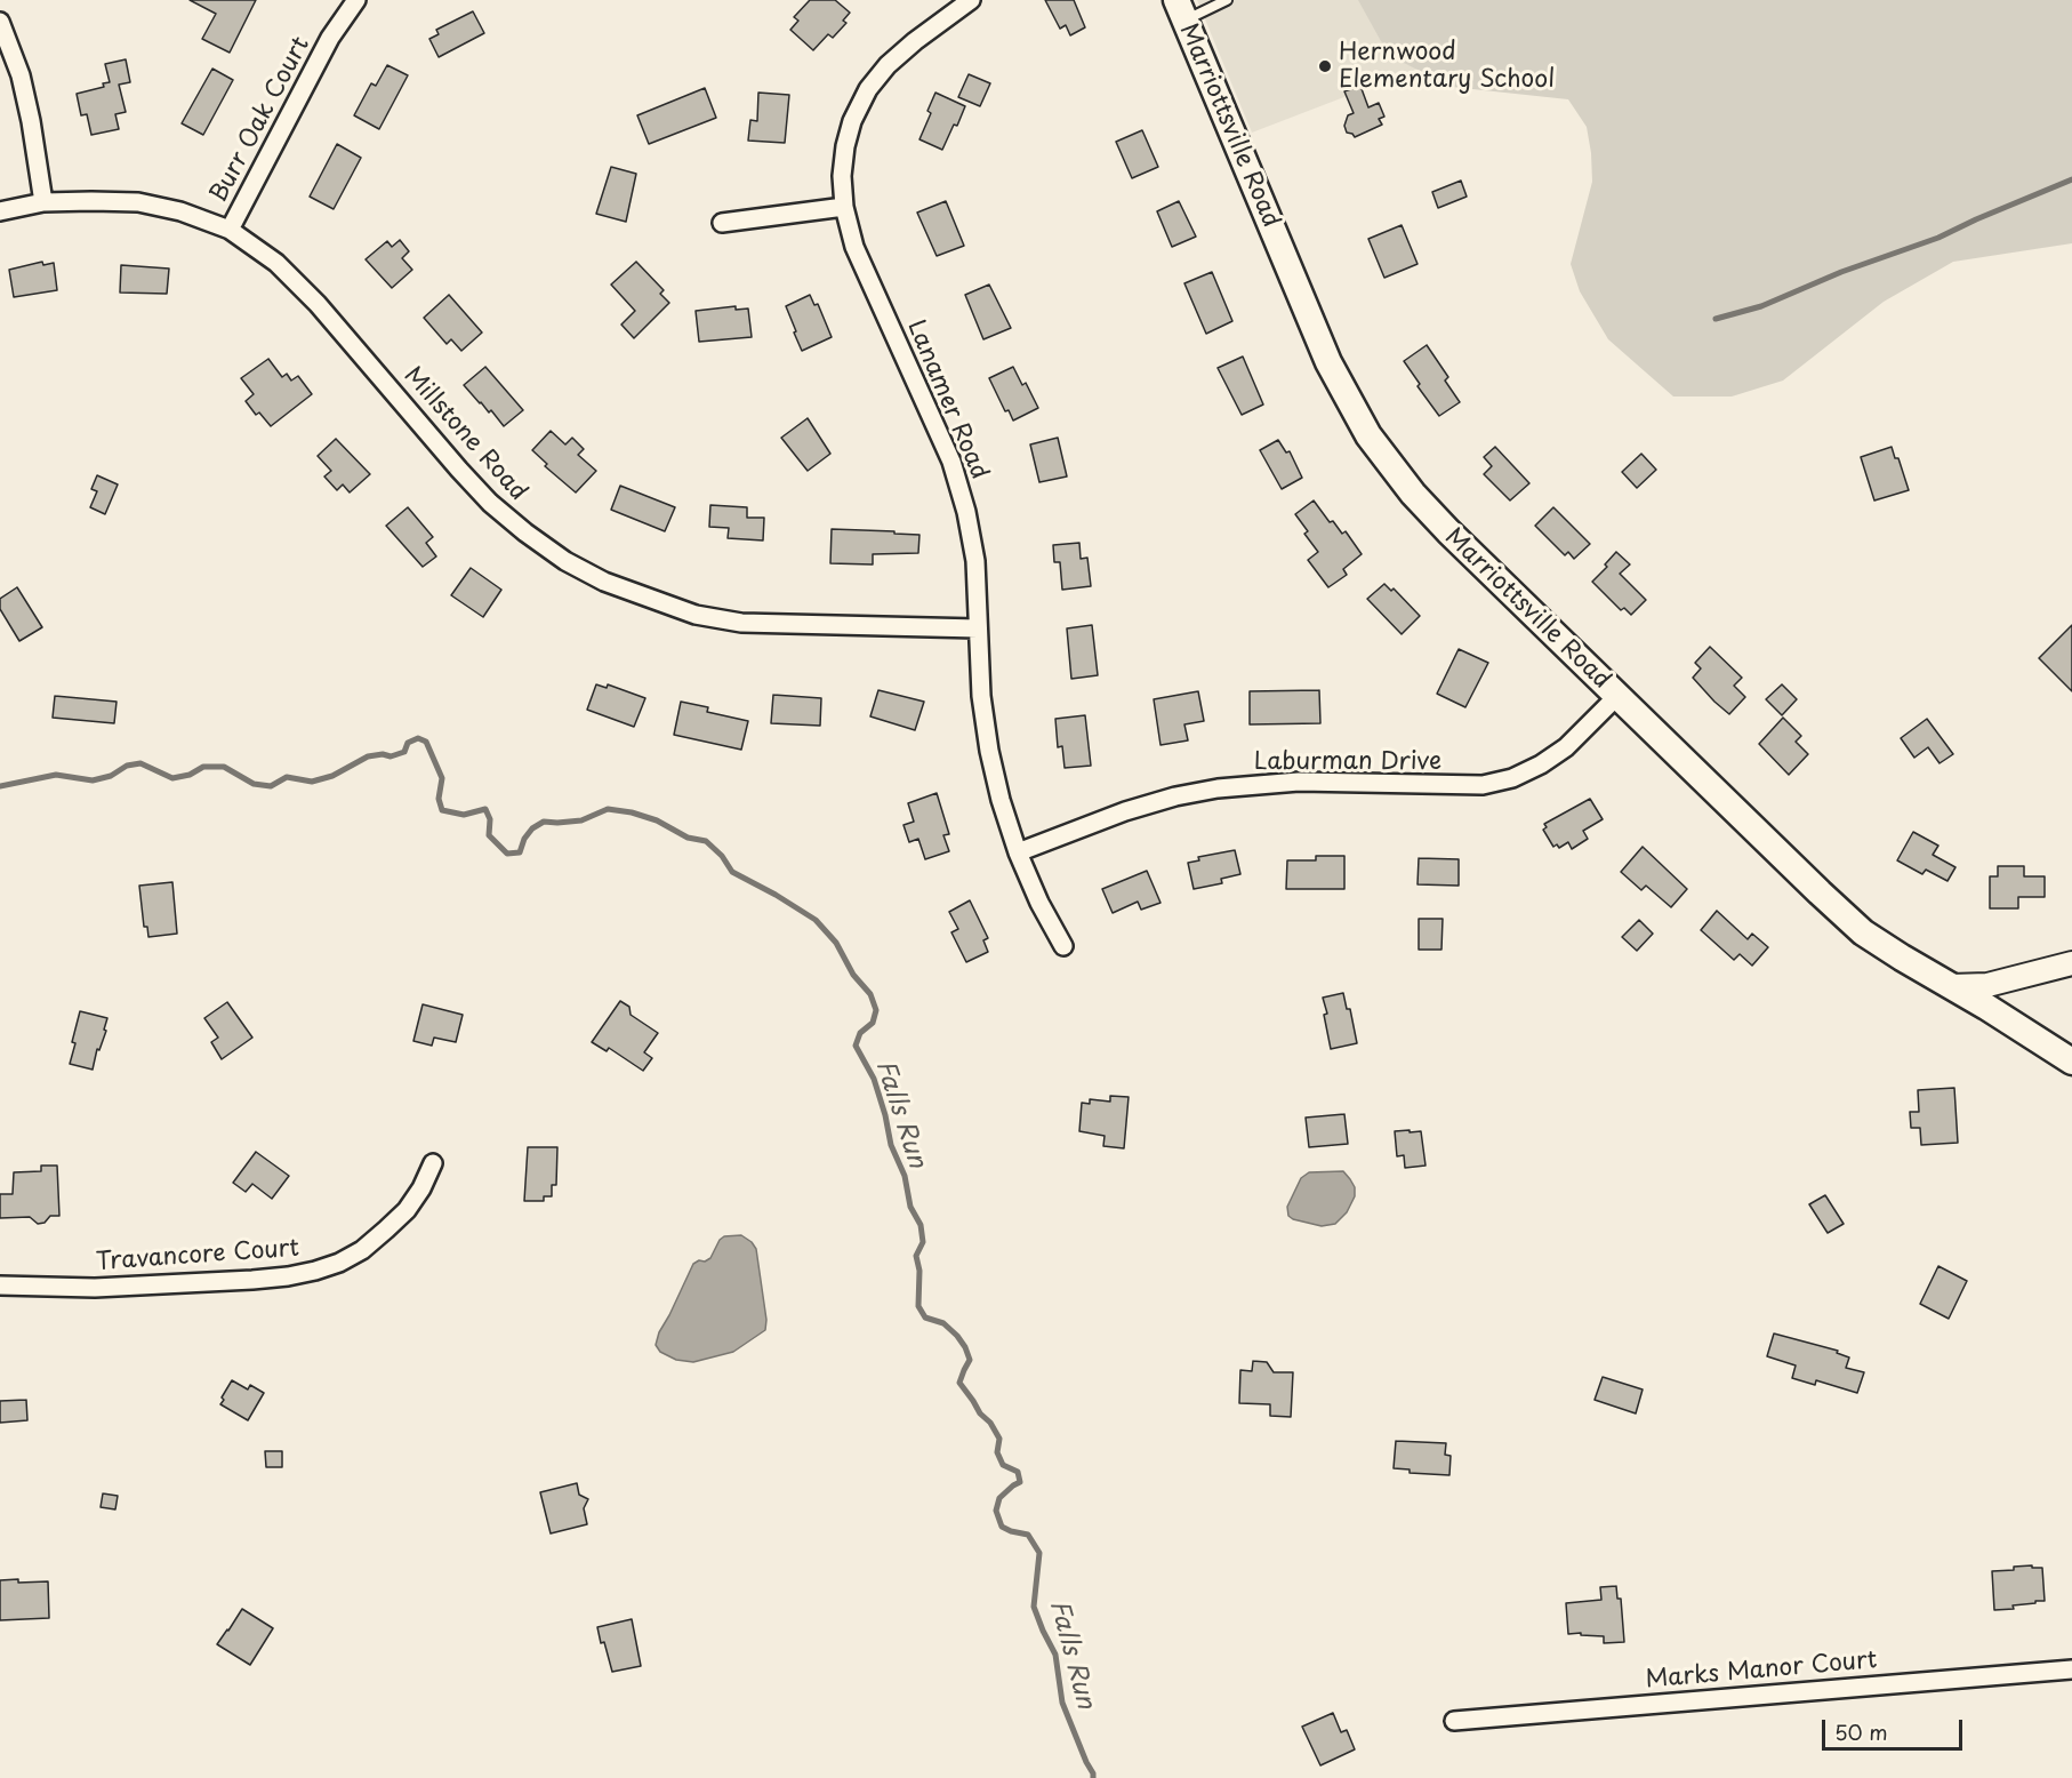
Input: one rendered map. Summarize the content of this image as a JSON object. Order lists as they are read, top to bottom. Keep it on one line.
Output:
{"streets":{"main road":["Marriottsville Road"],"street":["Burr Oak Court","Lanamer Road","Millstone Road","Laburman Drive","Travancore Court","Marks Manor Court"]},"crossings":[["Burr Oak Court","Millstone Road"],["Marriottsville Road","Laburman Drive"],["Lanamer Road","Millstone Road"],["Lanamer Road","Laburman Drive"]],"water":["Falls Run"],"places":["Hernwood Elementary School"],"scale_bar":"50 m"}
